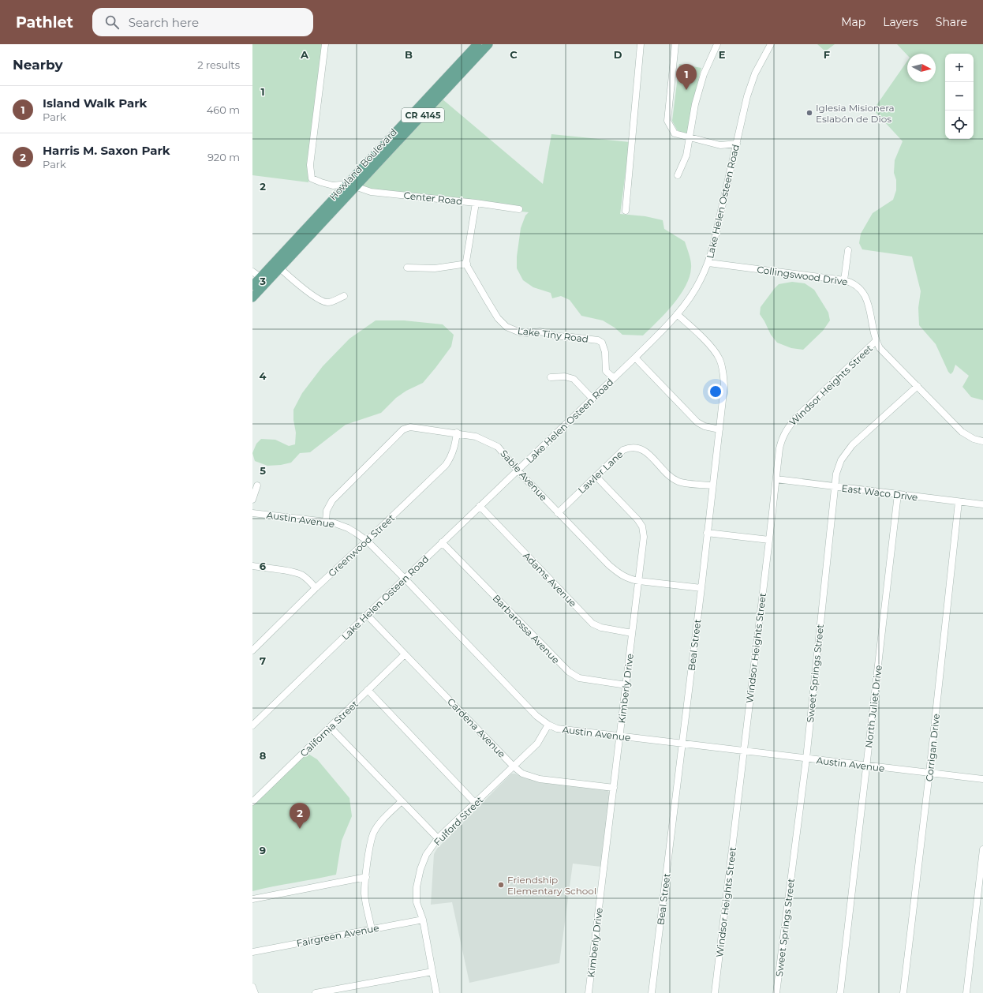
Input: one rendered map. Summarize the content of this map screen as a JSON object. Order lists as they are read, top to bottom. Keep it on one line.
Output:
{"streets":{"main road":["CR 4145","Howland Boulevard"],"street":["Center Road","Lake Helen Osteen Road","Collingswood Drive","Lake Tiny Road","Windsor Heights Street","Lawler Lane","Sable Avenue","East Waco Drive","Austin Avenue","Greenwood Street","Adams Avenue","Barbarossa Avenue","Beal Street","Sweet Springs Street","Kimberly Drive","North Juliet Drive","Cardena Avenue","California Street","Corrigan Drive","Fulford Street","Fairgreen Avenue"]},"crossings":[["Howland Boulevard","Center Road"],["Lake Helen Osteen Road","Collingswood Drive"],["Lake Helen Osteen Road","Lake Tiny Road"],["Lake Helen Osteen Road","Sable Avenue"],["Lake Helen Osteen Road","Austin Avenue"],["Lake Helen Osteen Road","Adams Avenue"],["Lake Helen Osteen Road","Barbarossa Avenue"],["Lake Helen Osteen Road","Beal Street"],["Lake Helen Osteen Road","Cardena Avenue"],["Collingswood Drive","Windsor Heights Street"],["Collingswood Drive","Sweet Springs Street"],["Windsor Heights Street","East Waco Drive"],["Windsor Heights Street","Austin Avenue"],["Lawler Lane","Sable Avenue"],["Lawler Lane","Beal Street"],["Lawler Lane","Kimberly Drive"],["Sable Avenue","Austin Avenue"],["Sable Avenue","Greenwood Street"],["Sable Avenue","Beal Street"],["Sable Avenue","Kimberly Drive"],["East Waco Drive","Sweet Springs Street"],["East Waco Drive","North Juliet Drive"],["East Waco Drive","Corrigan Drive"],["Austin Avenue","Greenwood Street"],["Austin Avenue","Beal Street"],["Austin Avenue","Sweet Springs Street"],["Austin Avenue","Kimberly Drive"],["Austin Avenue","North Juliet Drive"],["Austin Avenue","Corrigan Drive"],["Austin Avenue","Fulford Street"],["Adams Avenue","Kimberly Drive"],["Barbarossa Avenue","Kimberly Drive"],["Kimberly Drive","Cardena Avenue"],["Cardena Avenue","California Street"],["Cardena Avenue","Fulford Street"],["Fulford Street","Fairgreen Avenue"]],"places":["Iglesia Misionera Eslabón de Dios","Friendship Elementary School"],"north":"right","page":{"header":"Pathlet","search":"Search here","nav":["Map","Layers","Share"],"heading":["Nearby","2 results"],"map_buttons":["+","−"],"pins":["1","2"],"list":[{"mark":"1","name":"Island Walk Park","note":"Park","value":"460 m"},{"mark":"2","name":"Harris M. Saxon Park","note":"Park","value":"920 m"}]},"grid":{"columns":["A","B","C","D","E","F"],"rows":["1","2","3","4","5","6","7","8","9"]}}
